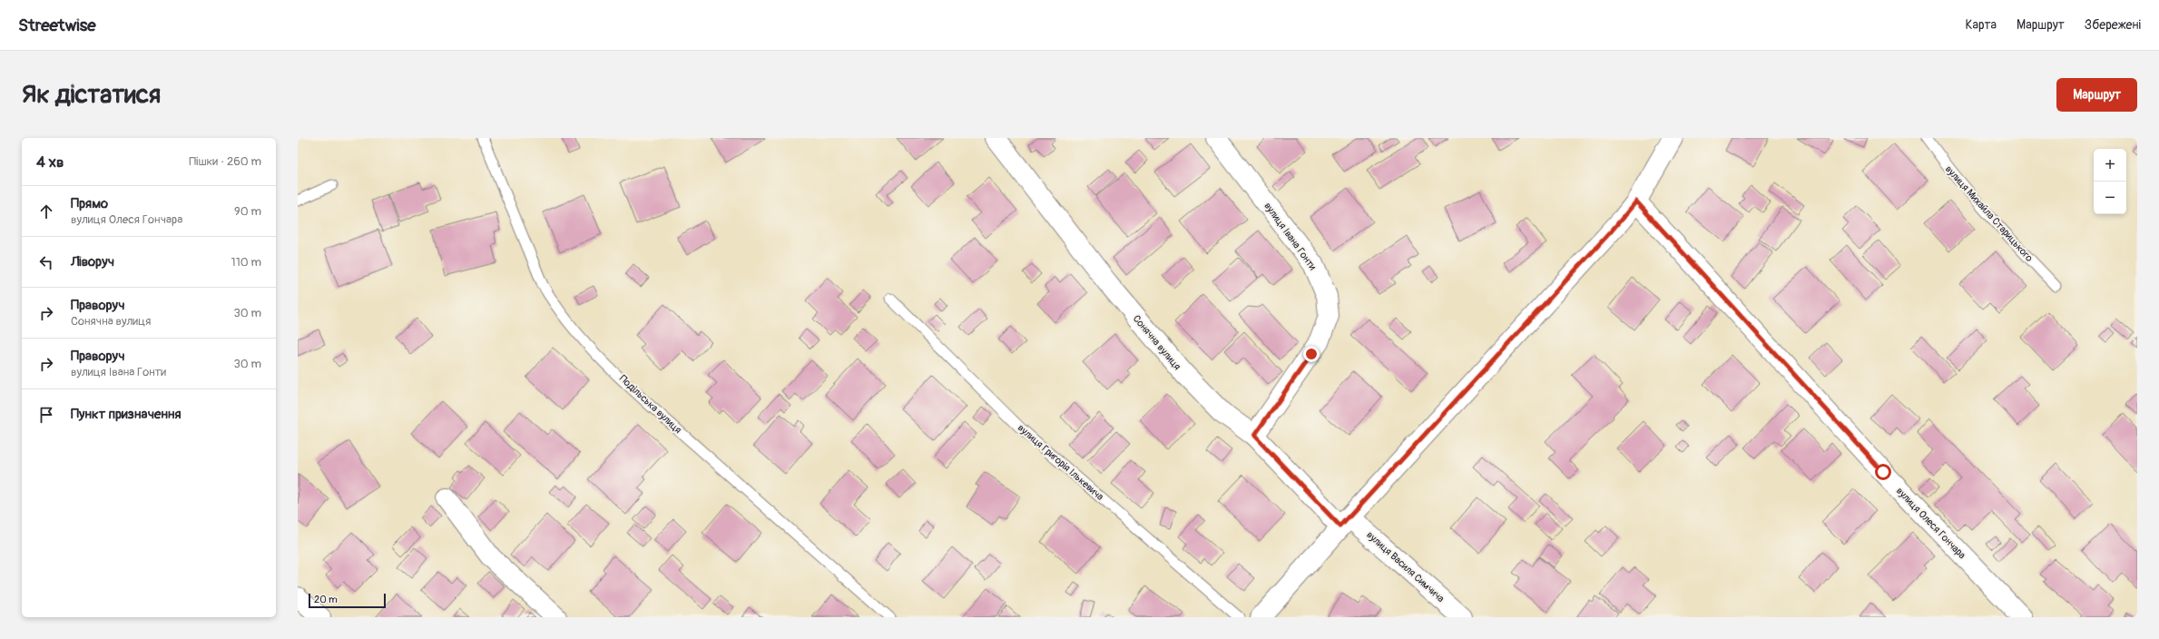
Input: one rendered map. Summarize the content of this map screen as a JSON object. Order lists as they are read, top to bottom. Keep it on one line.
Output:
{"streets":{"street":["вулиця Івана Гонти","Сонячна вулиця","вулиця Олеся Гончара","вулиця Василя Симчича"],"lane":["вулиця Михайла Старицького","Подільська вулиця","вулиця Григорія Ількевича"]},"crossings":[["вулиця Івана Гонти","Сонячна вулиця"],["Сонячна вулиця","вулиця Василя Симчича"]],"scale_bar":"20 m","page":{"header":"Streetwise","nav":["Карта","Маршрут","Збережені"],"buttons":"Маршрут","title":"Як дістатися","heading":["4 хв","Пішки · 260 m"],"map_buttons":["+","−"],"list":[["Прямо","вулиця Олеся Гончара","90 m"],["Ліворуч","110 m"],["Праворуч","Сонячна вулиця","30 m"],["Праворуч","вулиця Івана Гонти","30 m"],"Пункт призначення"],"scale":"20 m"}}
